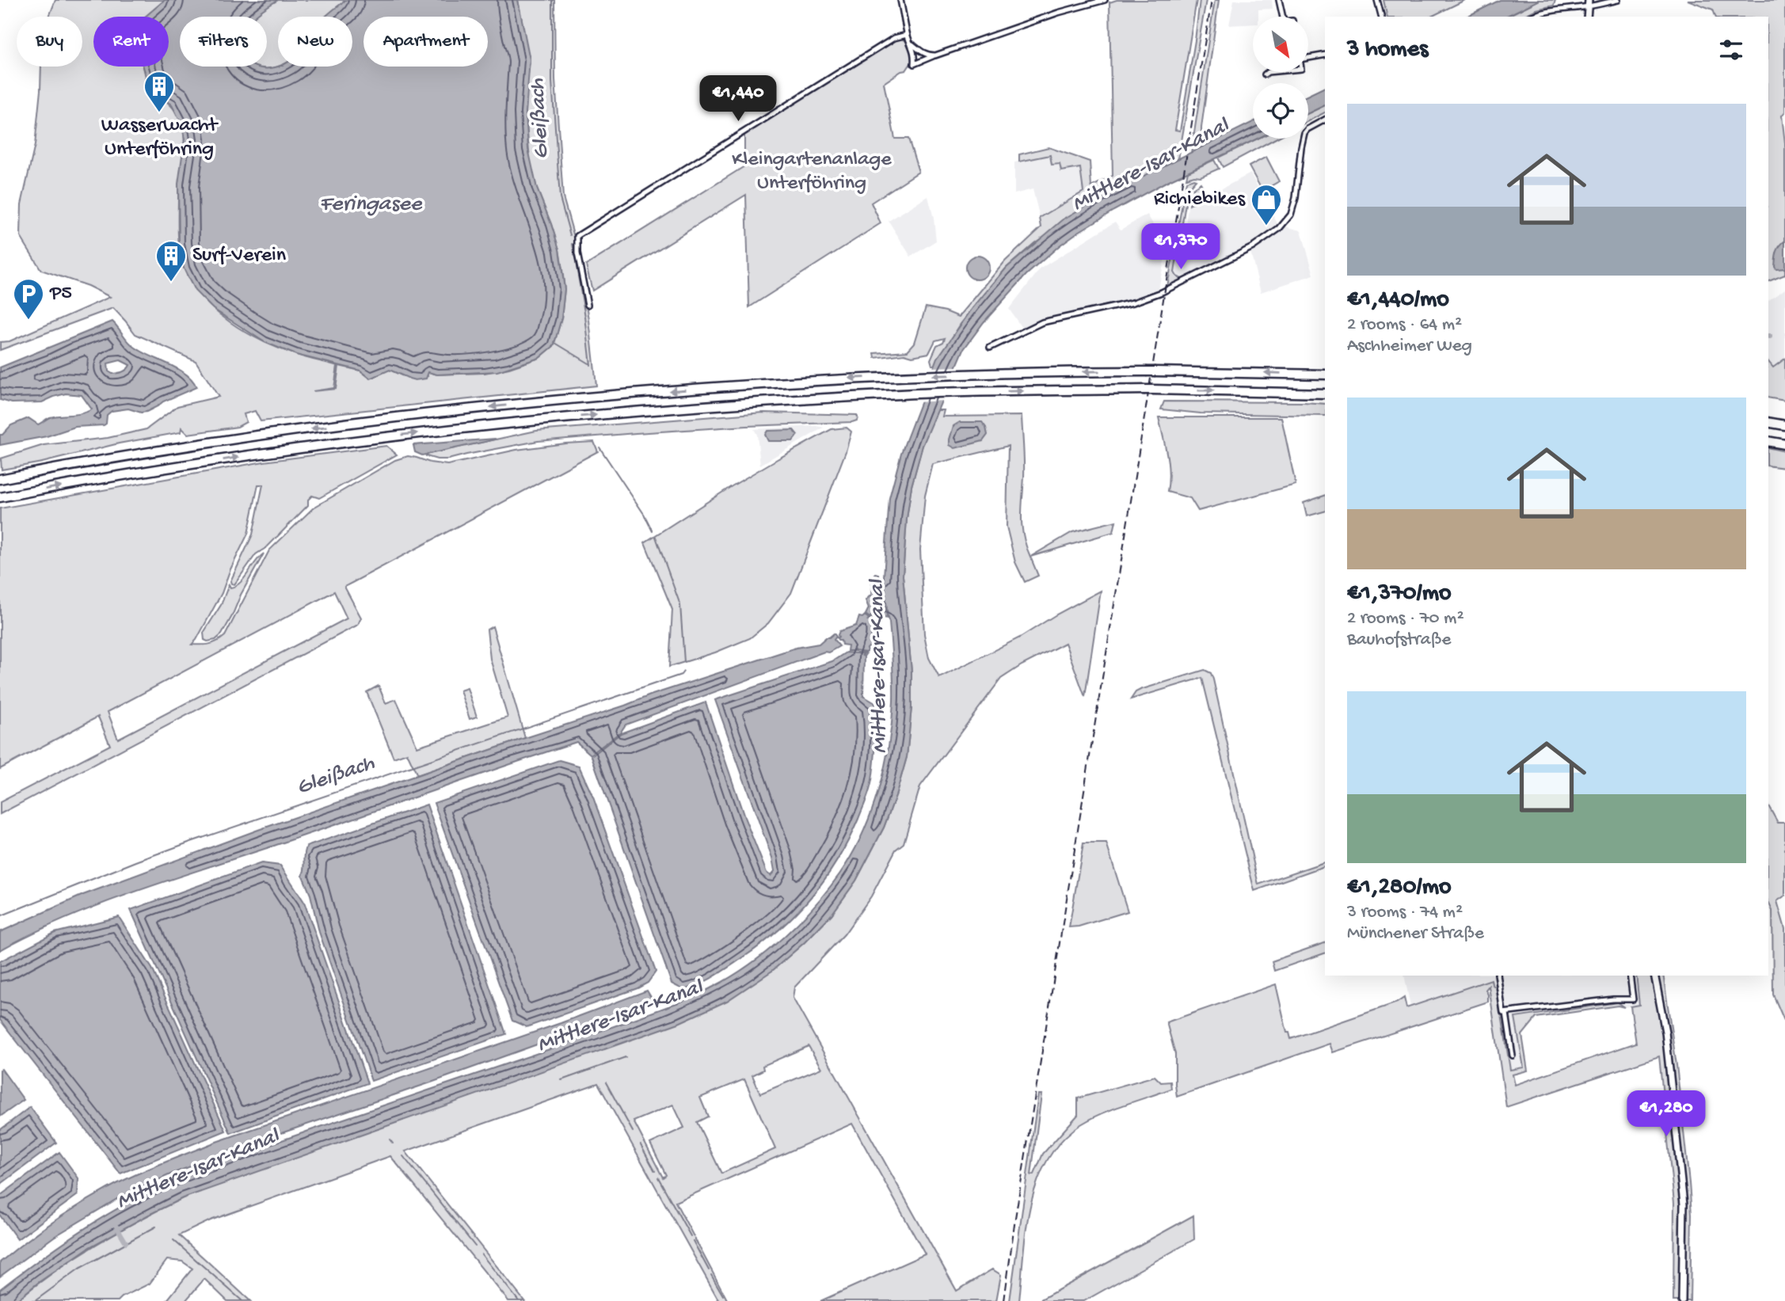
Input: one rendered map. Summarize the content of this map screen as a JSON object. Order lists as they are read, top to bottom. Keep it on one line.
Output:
{"water":["Gleißach","Mittlere-Isar-Kanal","Feringasee"],"parks":["Kleingartenanlage Unterföhring"],"places":{"building":["Wasserwacht Unterföhring","Surf-Verein"],"shop":["Richiebikes"],"parking":["P5"]},"north":"bottom right","page":{"chip":["Buy","Rent","Filters","New","Apartment"],"heading":"3 homes","price":["€1,440","€1,370","€1,280"],"list":[{"name":"€1,440/mo","note":"2 rooms · 64 m² · Aschheimer Weg"},{"name":"€1,370/mo","note":"2 rooms · 70 m² · Bauhofstraße"},{"name":"€1,280/mo","note":"3 rooms · 74 m² · Münchener Straße"}]}}
